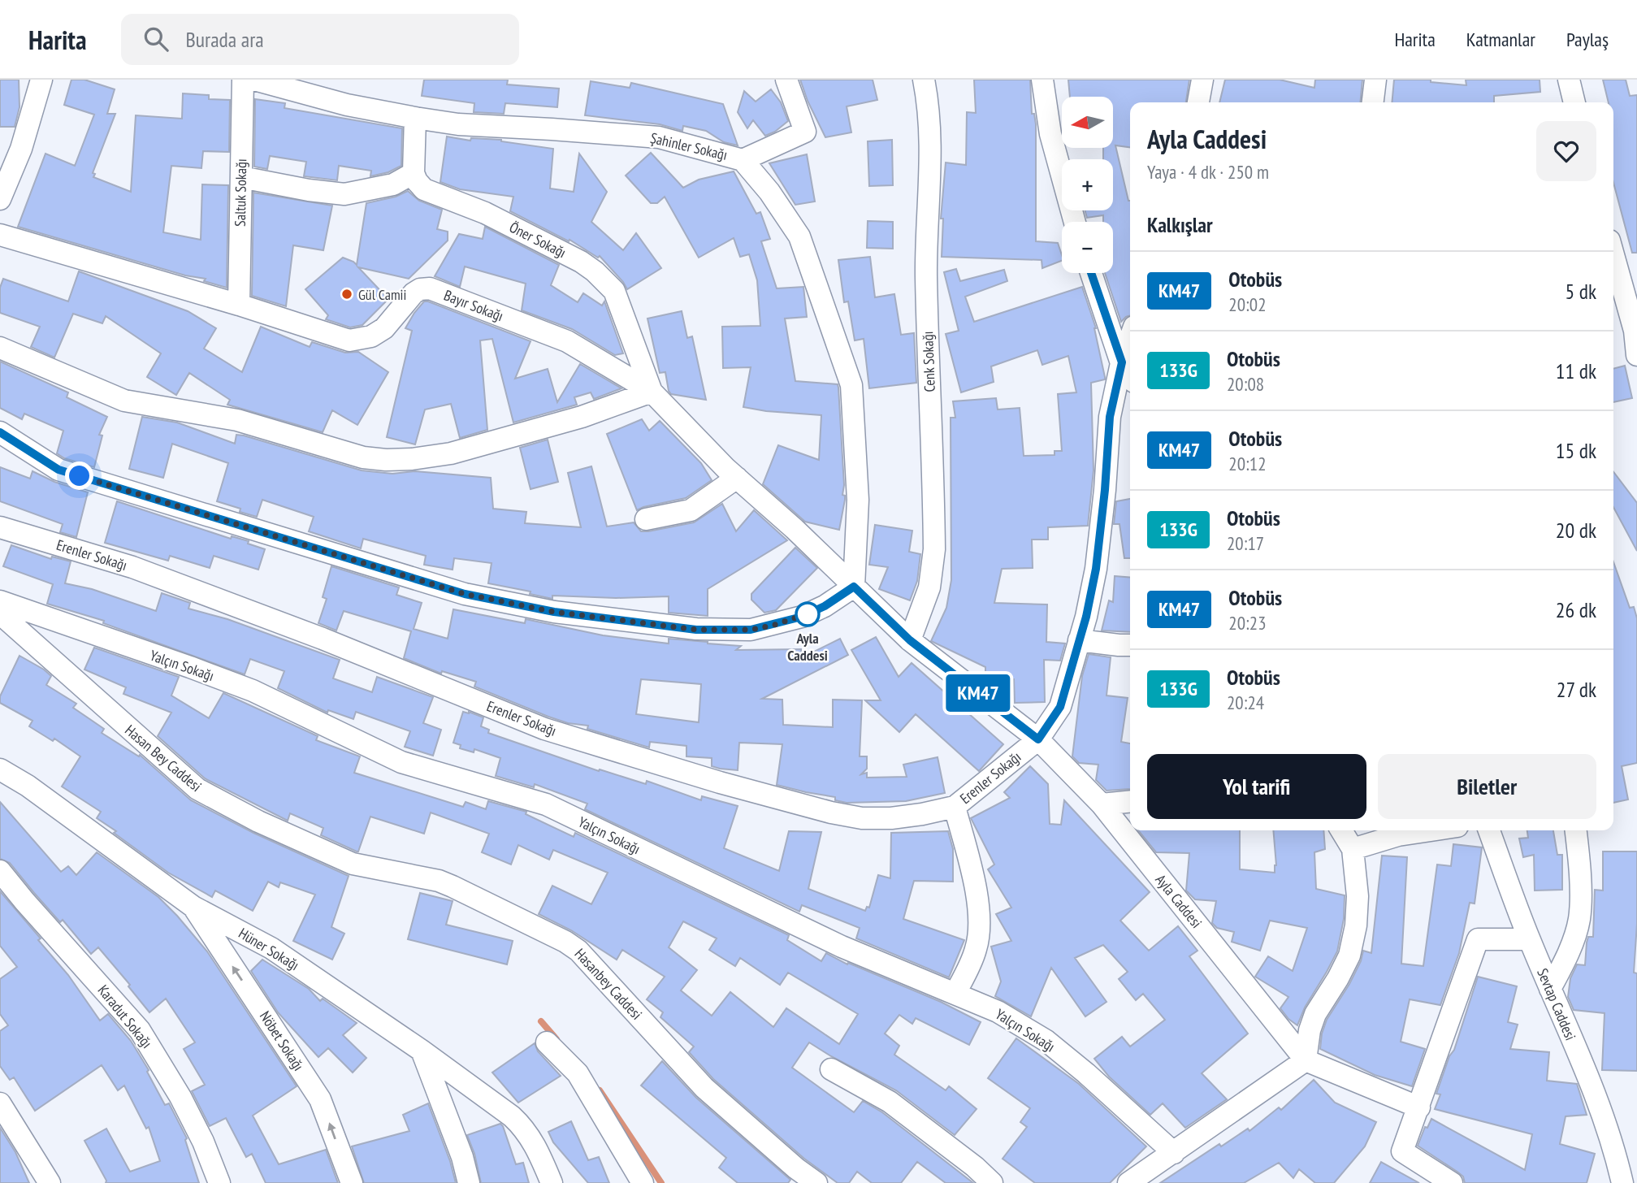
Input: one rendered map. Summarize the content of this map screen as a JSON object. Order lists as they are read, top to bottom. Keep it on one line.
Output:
{"streets":{"street":["Şahinler Sokağı","Saltuk Sokağı","Öner Sokağı","Bayır Sokağı","Cenk Sokağı","Erenler Sokağı","Yalçın Sokağı","Hasan Bey Caddesi","Ayla Caddesi","Hüner Sokağı","Hasanbey Caddesi","Sevtap Caddesi","Karadut Sokağı","Nöbet Sokağı"]},"crossings":[["Şahinler Sokağı","Bayır Sokağı"],["Şahinler Sokağı","Ayla Caddesi"],["Saltuk Sokağı","Bayır Sokağı"],["Öner Sokağı","Bayır Sokağı"],["Bayır Sokağı","Ayla Caddesi"],["Cenk Sokağı","Ayla Caddesi"],["Erenler Sokağı","Ayla Caddesi"],["Hasan Bey Caddesi","Hasanbey Caddesi"],["Hüner Sokağı","Nöbet Sokağı"]],"places":["Gül Camii","Ayla Caddesi"],"lines":["bus line KM47"],"north":"left","page":{"header":"Harita","search":"Burada ara","nav":["Harita","Katmanlar","Paylaş"],"on_map":"KM47","map_buttons":["+","−"],"heading":[["Ayla Caddesi","Yaya · 4 dk · 250 m"],"Kalkışlar"],"list":[{"mark":"KM47","name":"Otobüs","note":"20:02","value":"5 dk"},{"mark":"133G","name":"Otobüs","note":"20:08","value":"11 dk"},{"mark":"KM47","name":"Otobüs","note":"20:12","value":"15 dk"},{"mark":"133G","name":"Otobüs","note":"20:17","value":"20 dk"},{"mark":"KM47","name":"Otobüs","note":"20:23","value":"26 dk"},{"mark":"133G","name":"Otobüs","note":"20:24","value":"27 dk"}],"buttons":["Yol tarifi","Biletler"]}}
